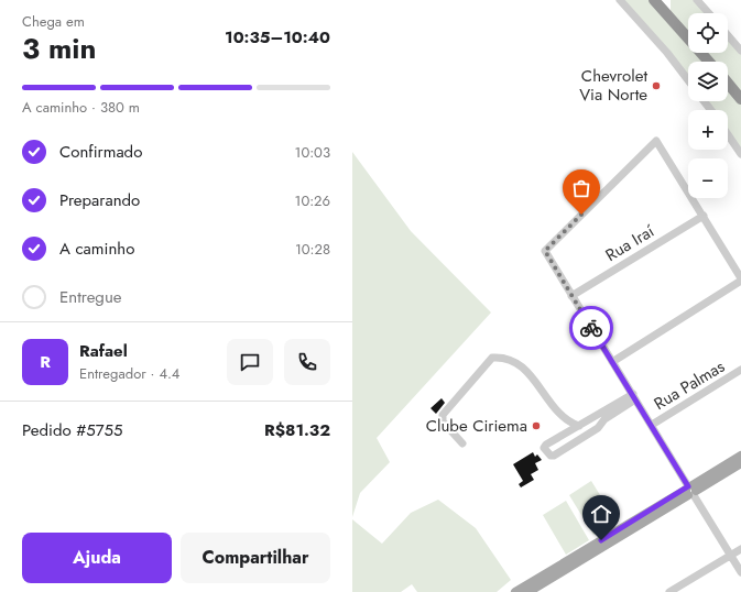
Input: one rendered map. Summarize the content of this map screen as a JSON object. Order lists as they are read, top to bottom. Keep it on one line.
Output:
{"streets":{"street":["Rua Iraí","Rua Palmas"]},"places":["Chevrolet Via Norte","Clube Ciriema"],"page":{"heading":["3 min","Chega em","10:35–10:40"],"panel":["Rafael","Entregador · 4.4","Pedido #5755","R$81.32"],"map_buttons":["+","−"],"bar":"A caminho · 380 m","list":[["Confirmado","10:03"],["Preparando","10:26"],["A caminho","10:28"],"Entregue"],"round":"R","buttons":["Ajuda","Compartilhar"]}}
